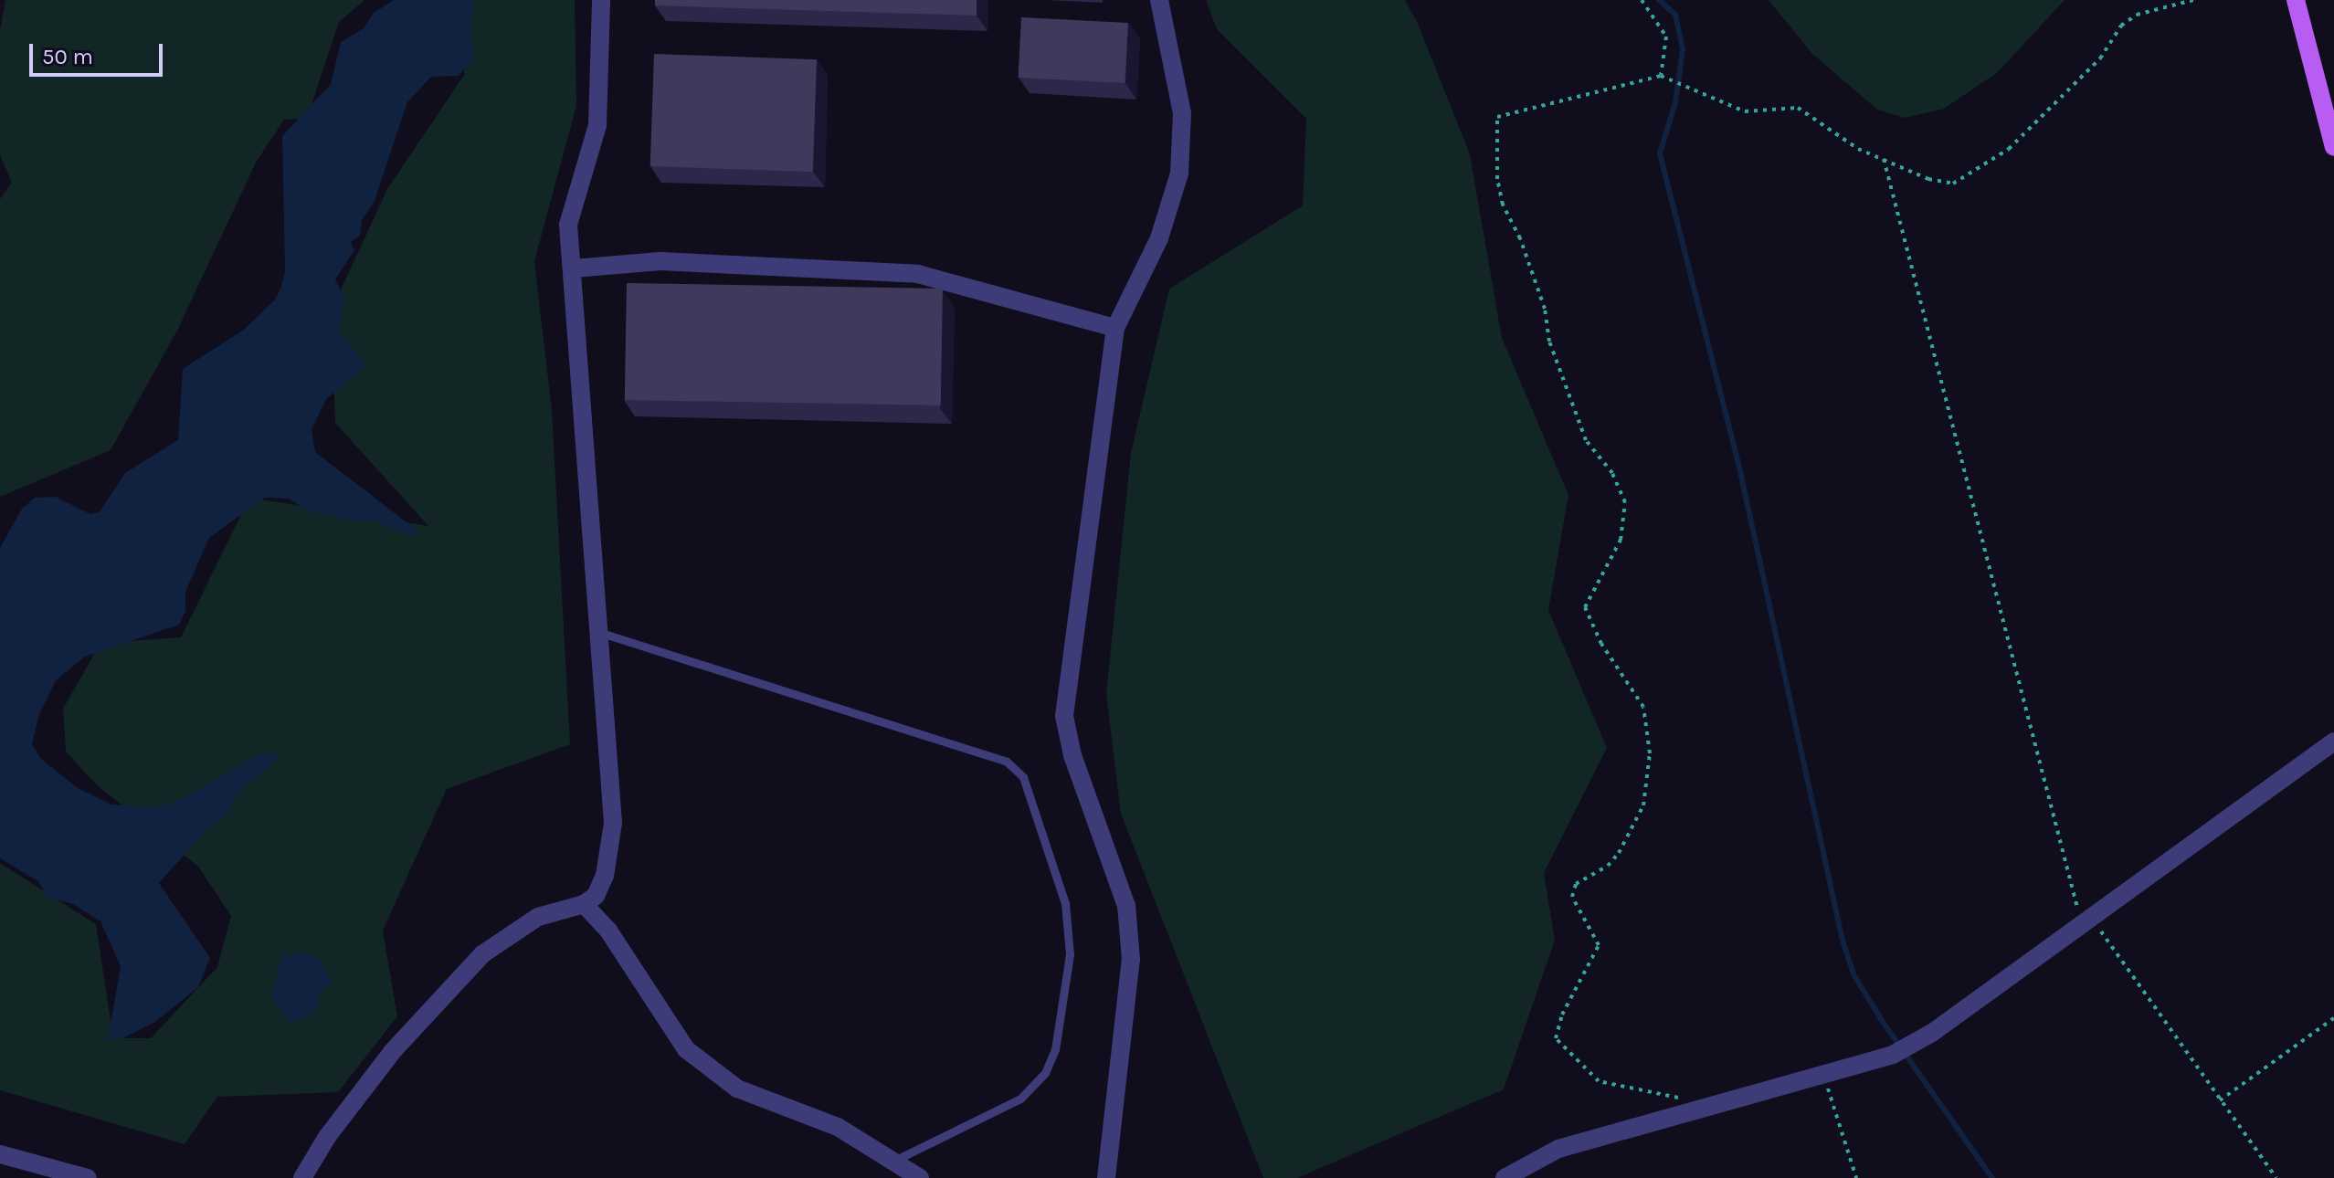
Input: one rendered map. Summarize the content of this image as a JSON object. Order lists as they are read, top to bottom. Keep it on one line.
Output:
{"scale_bar":"50 m"}
